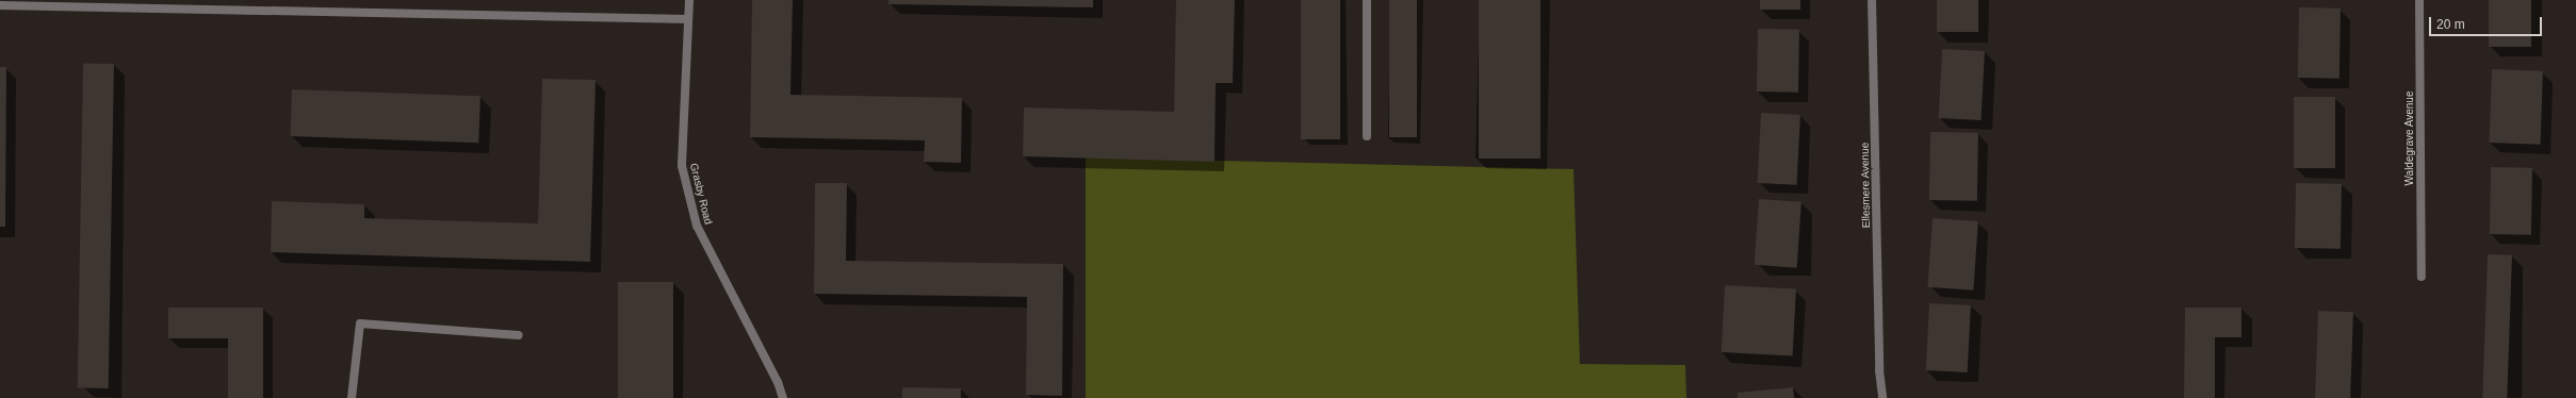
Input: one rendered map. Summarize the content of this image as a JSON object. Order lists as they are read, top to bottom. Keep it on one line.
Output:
{"streets":{"street":["Waldegrave Avenue","Ellesmere Avenue","Grasby Road"]},"scale_bar":"20 m"}
